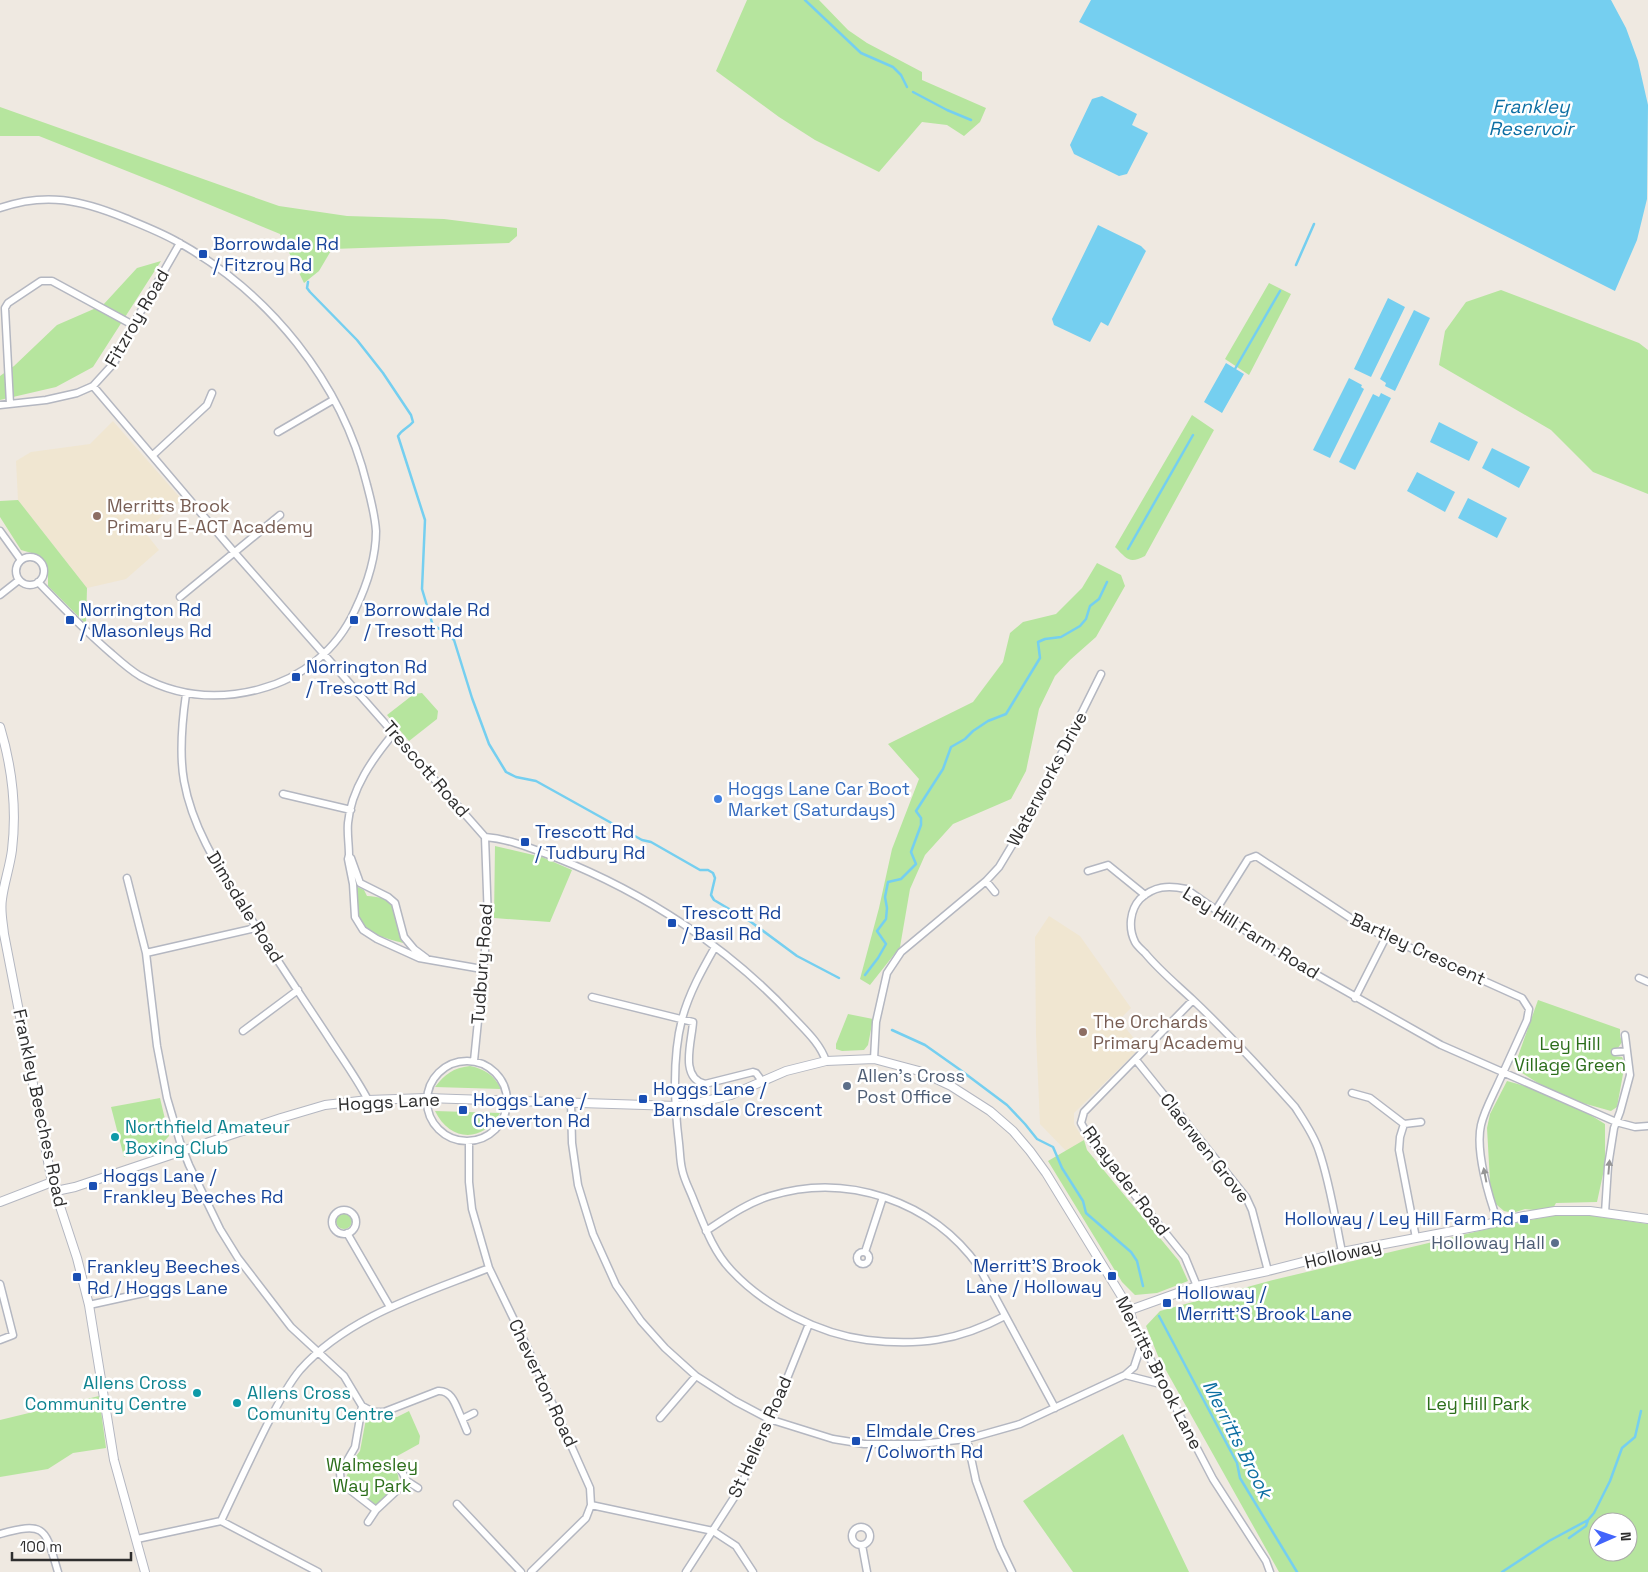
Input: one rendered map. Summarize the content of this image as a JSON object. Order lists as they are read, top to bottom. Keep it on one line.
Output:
{"streets":{"street":["Fitzroy Road","Trescott Road","Waterworks Drive","Dimsdale Road","Ley Hill Farm Road","Bartley Crescent","Tudbury Road","Hoggs Lane","Frankley Beeches Road","Claerwen Grove","Rhayader Road","Holloway","Merritts Brook Lane","Cheverton Road","St Heliers Road"]},"crossings":[["Fitzroy Road","Trescott Road"],["Trescott Road","Tudbury Road"],["Waterworks Drive","Merritts Brook Lane"],["Dimsdale Road","Hoggs Lane"],["Ley Hill Farm Road","Bartley Crescent"],["Bartley Crescent","Holloway"],["Hoggs Lane","Frankley Beeches Road"],["Hoggs Lane","Merritts Brook Lane"],["Claerwen Grove","Rhayader Road"],["Claerwen Grove","Holloway"],["Rhayader Road","Holloway"],["Holloway","Merritts Brook Lane"]],"water":["Frankley Reservoir","Merritts Brook"],"parks":["Ley Hill Village Green","Ley Hill Park","Walmesley Way Park"],"places":{"transit":["Borrowdale Rd / Fitzroy Rd","Norrington Rd / Masonleys Rd","Borrowdale Rd / Tresott Rd","Norrington Rd / Trescott Rd","Trescott Rd / Tudbury Rd","Trescott Rd / Basil Rd","Hoggs Lane / Barnsdale Crescent","Hoggs Lane / Cheverton Rd","Hoggs Lane / Frankley Beeches Rd","Holloway / Ley Hill Farm Rd","Merritt'S Brook Lane / Holloway","Frankley Beeches Rd / Hoggs Lane","Holloway / Merritt'S Brook Lane","Elmdale Cres / Colworth Rd"],"other":["Merritts Brook Primary E-ACT Academy","Hoggs Lane Car Boot Market (Saturdays)","The Orchards Primary Academy","Allen's Cross Post Office","Northfield Amateur Boxing Club","Holloway Hall","Allens Cross Community Centre","Allens Cross Comunity Centre"]},"scale_bar":"100 m","north":"right"}
